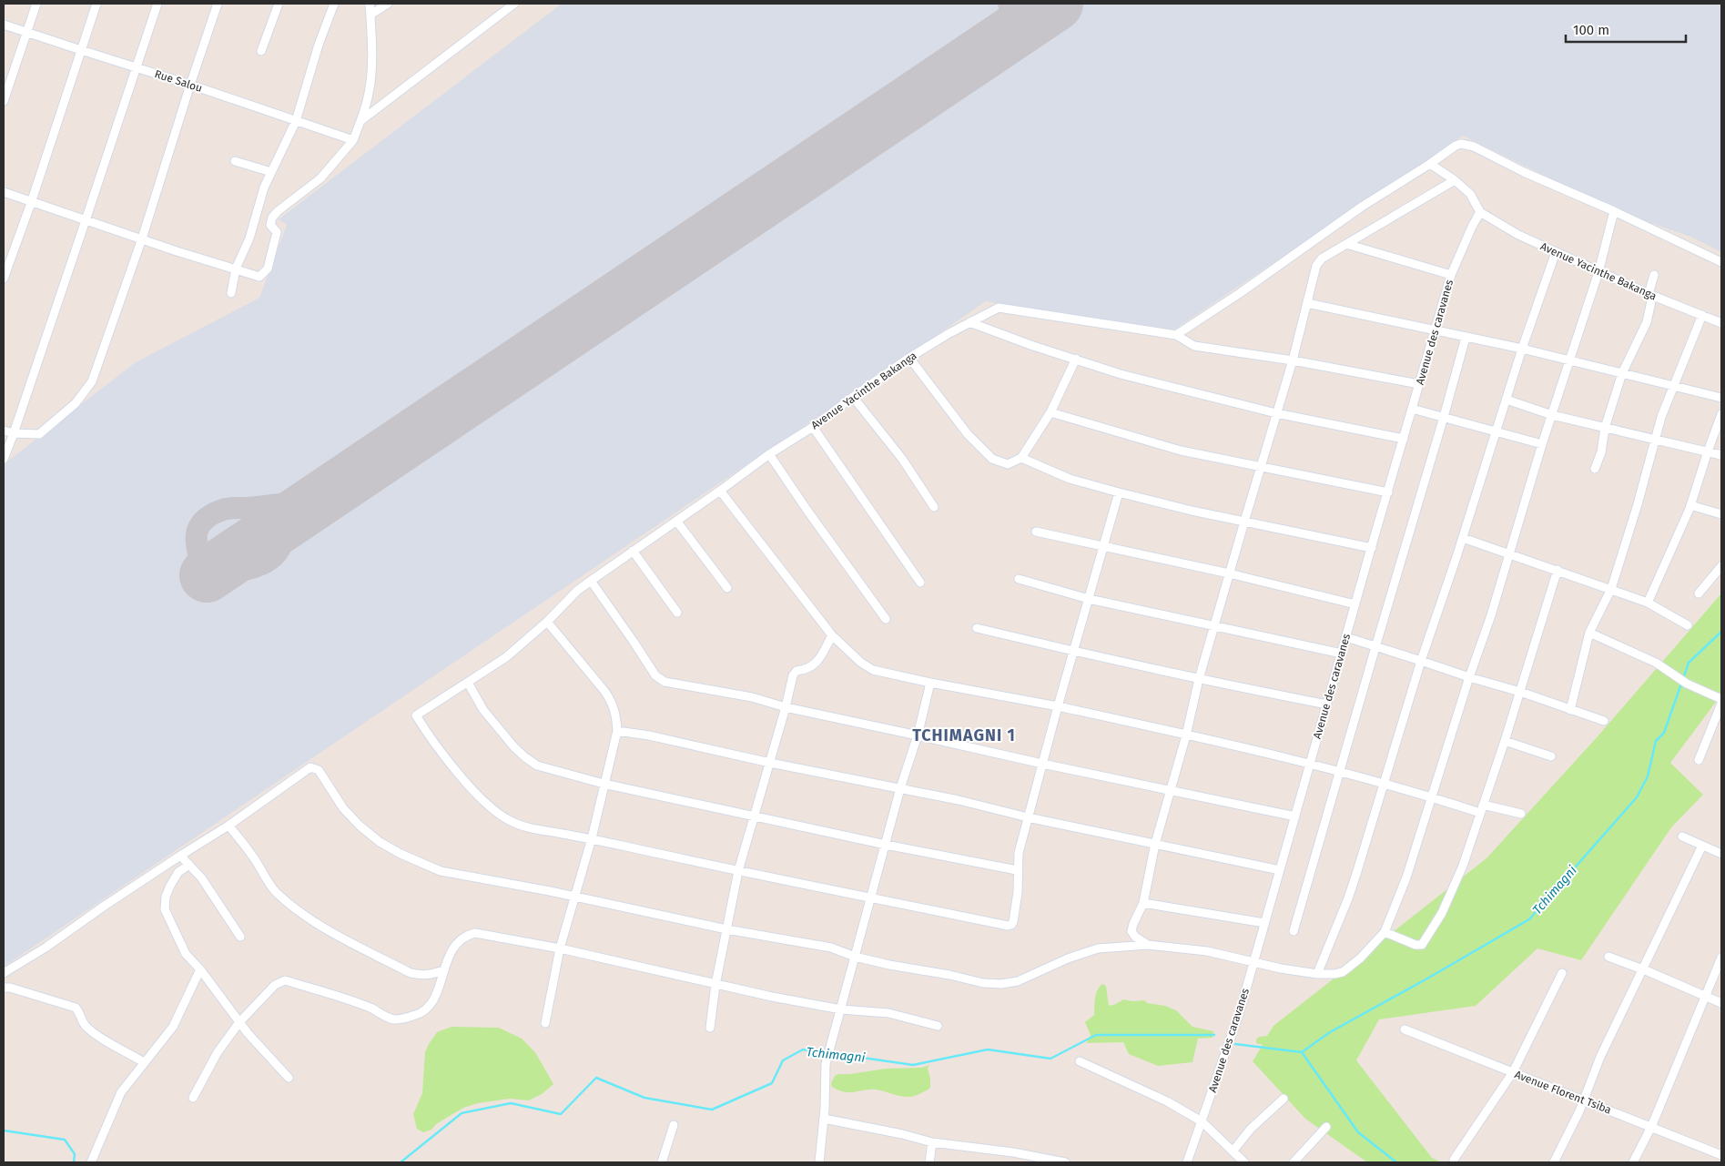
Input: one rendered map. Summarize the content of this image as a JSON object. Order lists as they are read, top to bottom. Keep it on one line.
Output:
{"streets":{"street":["Rue Salou","Avenue Yacinthe Bakanga","Avenue des caravanes","Avenue Florent Tsiba"]},"crossings":[["Avenue Yacinthe Bakanga","Avenue des caravanes"]],"districts":["TCHIMAGNI 1"],"water":["Tchimagni"],"scale_bar":"100 m"}
